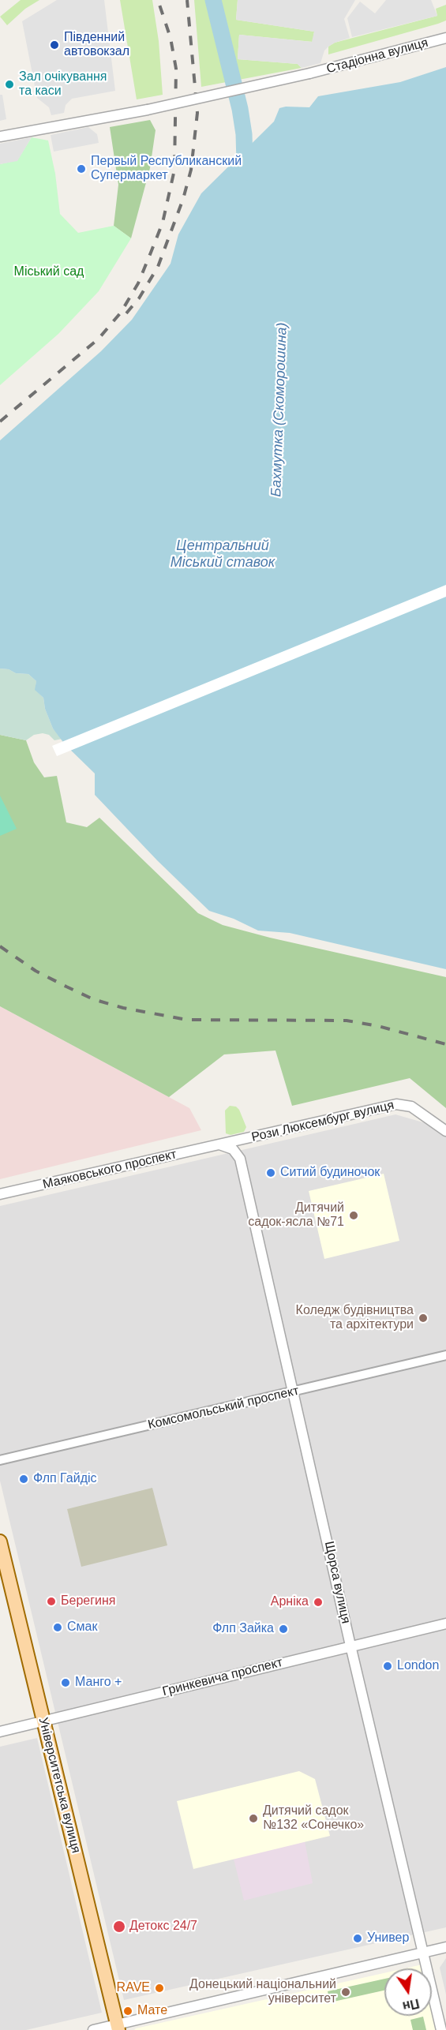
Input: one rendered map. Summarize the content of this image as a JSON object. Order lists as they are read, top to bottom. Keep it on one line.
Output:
{"streets":{"main road":["Університетська вулиця"],"street":["Стадіонна вулиця","Рози Люксембург вулиця","Маяковського проспект","Комсомольський проспект","Щорса вулиця","Гринкевича проспект"]},"crossings":[["Рози Люксембург вулиця","Маяковського проспект"],["Комсомольський проспект","Щорса вулиця"],["Щорса вулиця","Гринкевича проспект"],["Гринкевича проспект","Університетська вулиця"]],"water":["Бахмутка (Скоморошина)","Центральний Міський ставок"],"parks":["Міський сад"],"places":["Південний автовокзал","Зал очікування та каси","Первый Республиканский Супермаркет","Ситий будиночок","Дитячий садок-ясла №71","Коледж будівництва та архітектури","Флп Гайдіс","Берегиня","Арніка","Смак","Флп Зайка","London","Манго +","Дитячий садок №132 «Сонечко»","Детокс 24/7","Универ","RAVE","Донецький національний університет","Мате"],"north":"bottom"}
